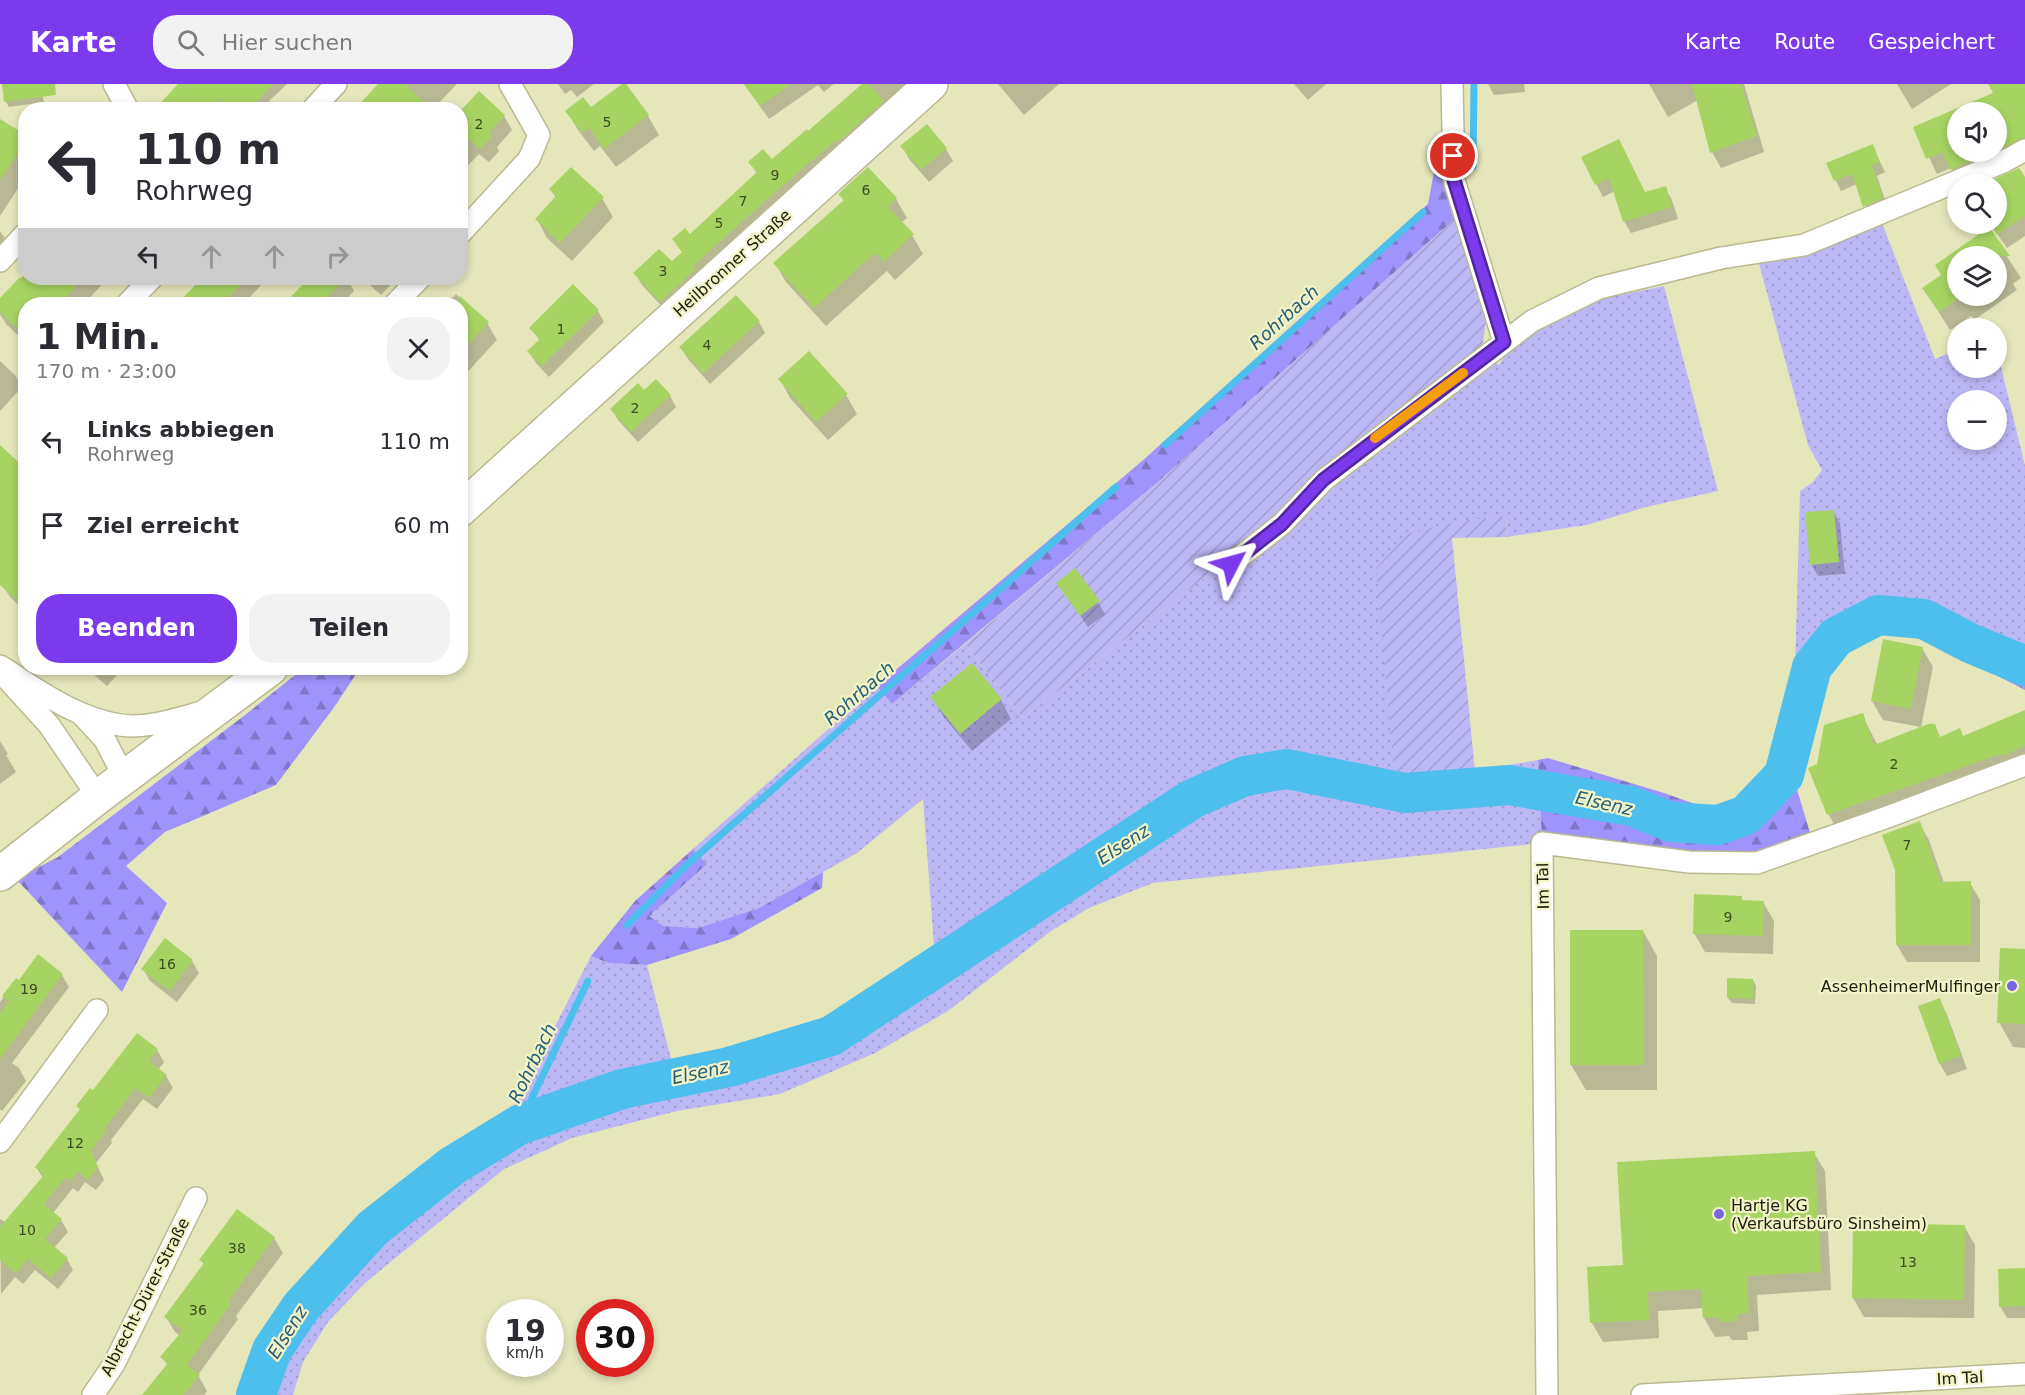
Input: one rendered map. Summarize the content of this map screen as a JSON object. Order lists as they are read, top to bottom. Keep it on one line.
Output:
{"streets":{"main road":["Heilbronner Straße"],"street":["Im Tal","Albrecht-Dürer-Straße"]},"water":["Rohrbach","Elsenz"],"places":["AssenheimerMulfinger","Hartje KG (Verkaufsbüro Sinsheim)"],"house_numbers":["5","2","9","6","7","5","3","1","4","2","2","7","9","16","19","12","10","38","13","36"],"page":{"header":"Karte","search":"Hier suchen","nav":["Karte","Route","Gespeichert"],"map_buttons":["+","−"],"turn":["110 m","Rohrweg"],"heading":["1 Min.","170 m · 23:00"],"list":[{"name":"Links abbiegen","note":"Rohrweg","value":"110 m"},{"name":"Ziel erreicht","value":"60 m"}],"buttons":["Beenden","Teilen"],"speed":"19 km/h","limit":"30"}}
